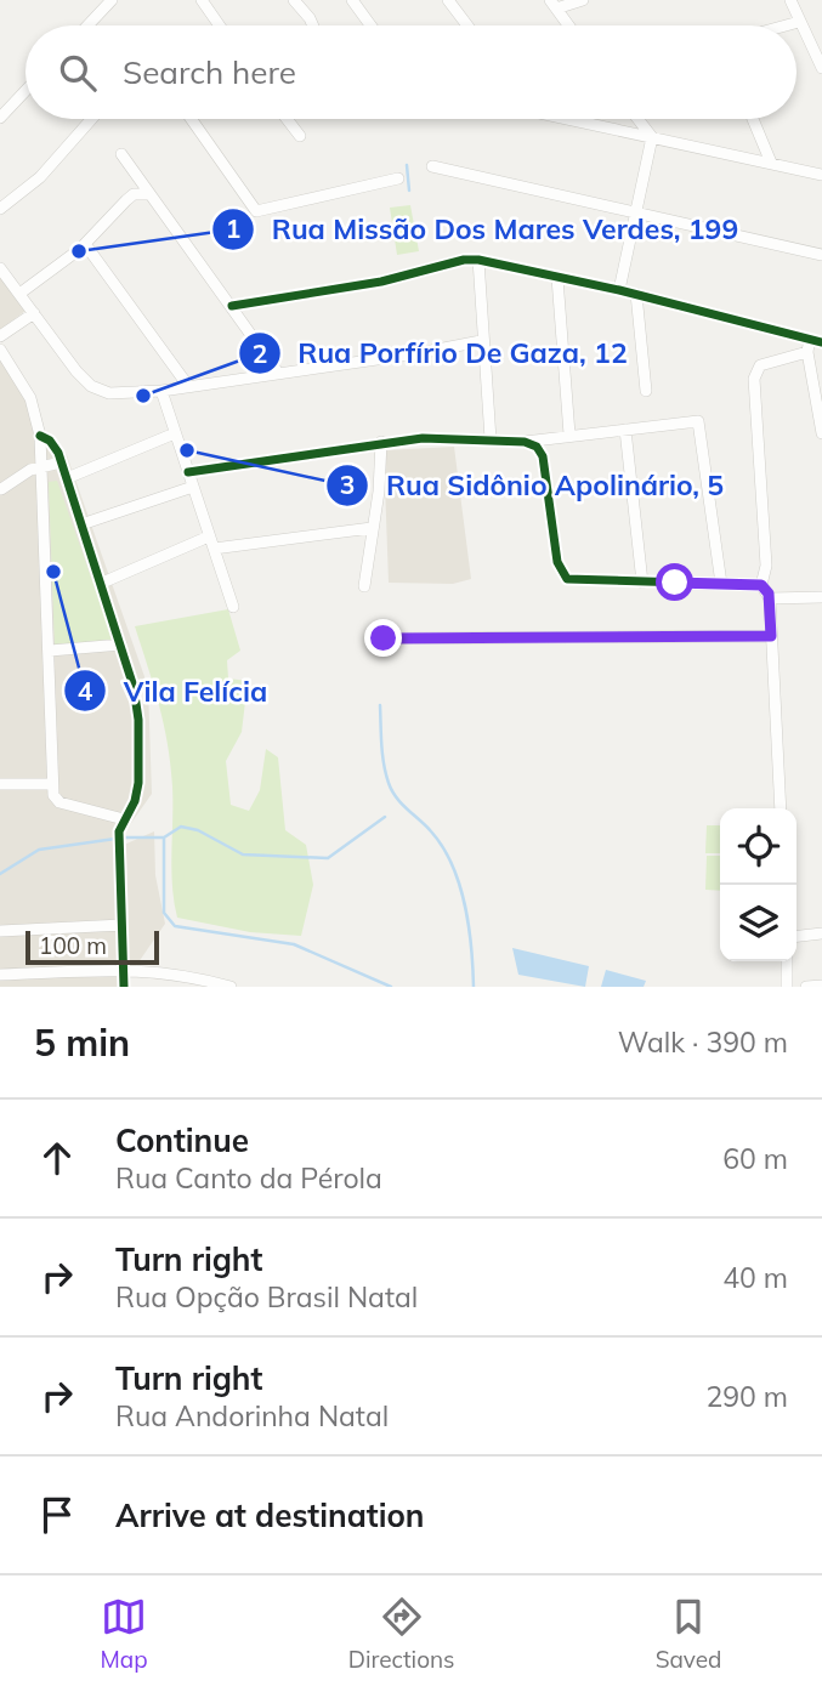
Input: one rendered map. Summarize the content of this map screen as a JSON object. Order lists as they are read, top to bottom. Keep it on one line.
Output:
{"places":["Rua Missão Dos Mares Verdes, 199","Rua Porfírio De Gaza, 12","Rua Sidônio Apolinário, 5","Vila Felícia"],"scale_bar":"100 m","page":{"search":"Search here","scale":"100 m","heading":["5 min","Walk · 390 m"],"list":[["Continue","Rua Canto da Pérola","60 m"],["Turn right","Rua Opção Brasil Natal","40 m"],["Turn right","Rua Andorinha Natal","290 m"],"Arrive at destination"],"nav":["Map","Directions","Saved"]}}
